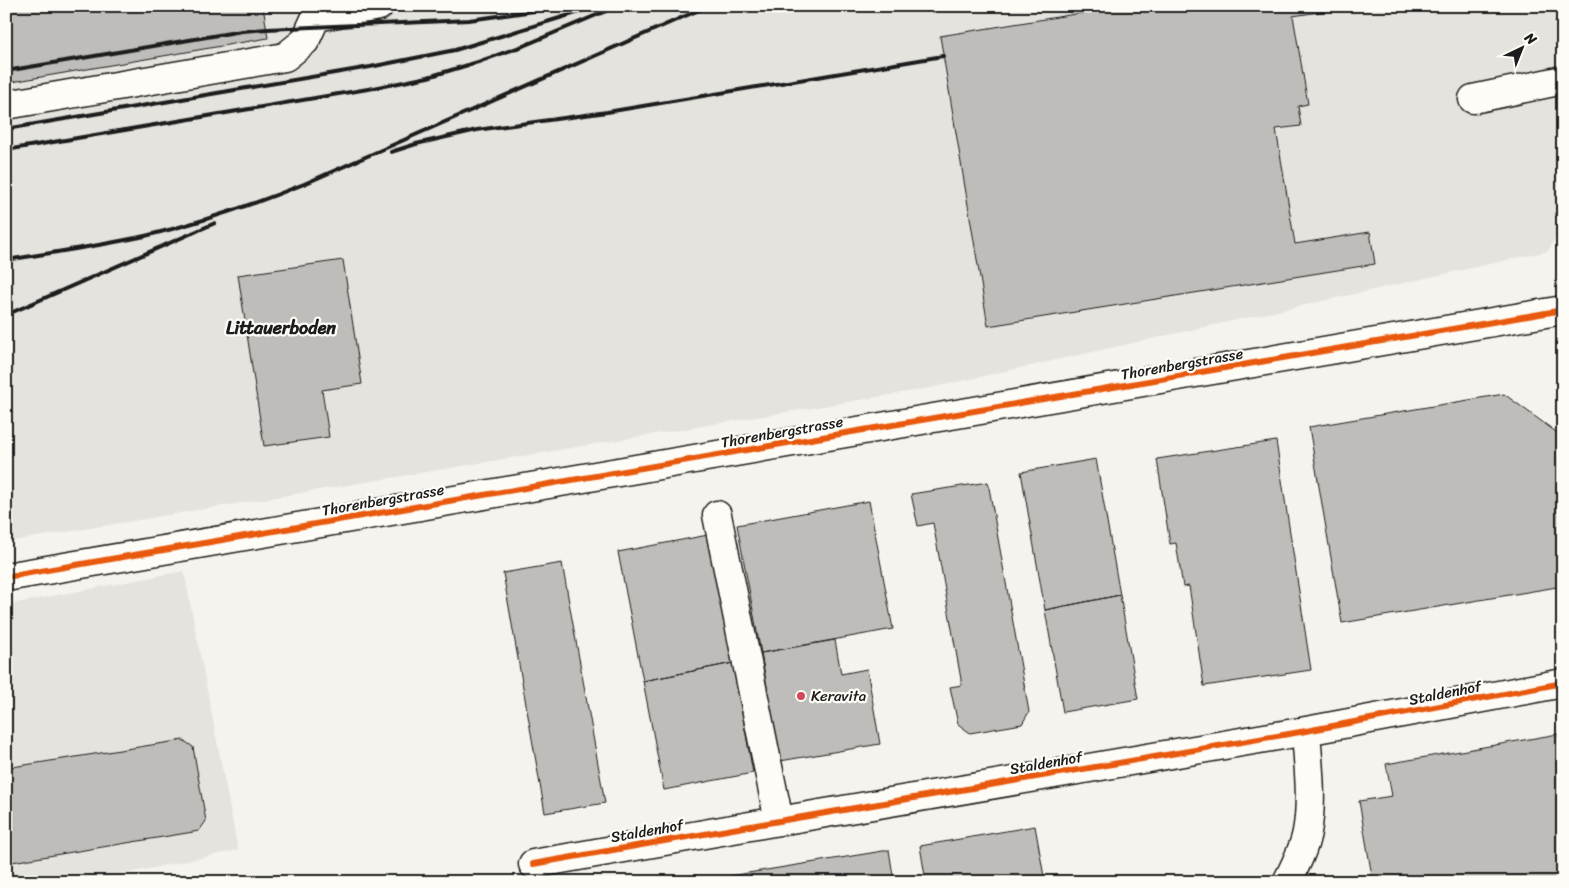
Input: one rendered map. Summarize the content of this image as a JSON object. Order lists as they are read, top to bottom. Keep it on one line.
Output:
{"streets":{"main road":["Thorenbergstrasse","Staldenhof"]},"districts":["Littauerboden"],"places":["Keravita"],"north":"top right"}
